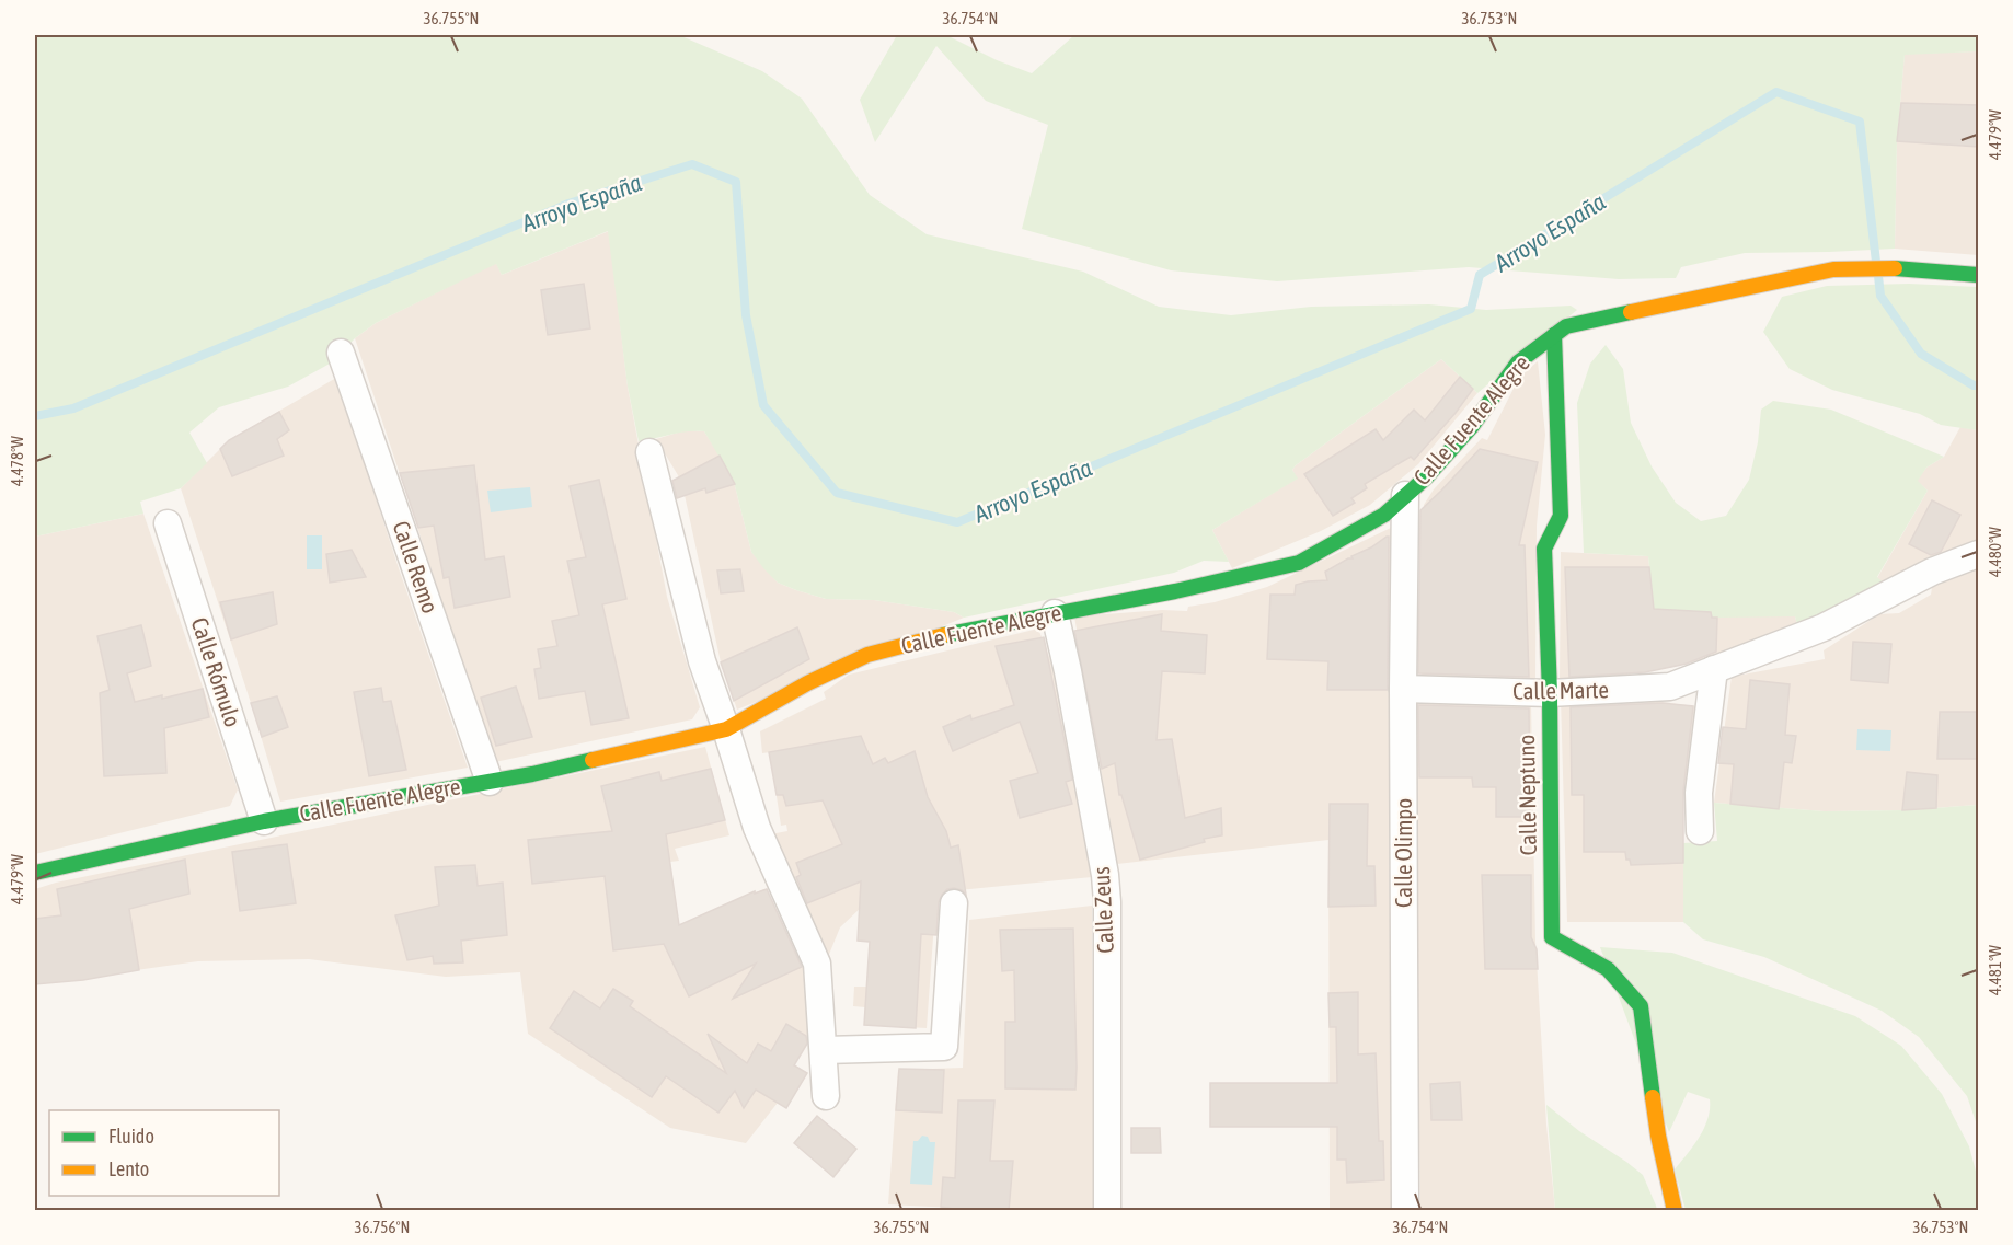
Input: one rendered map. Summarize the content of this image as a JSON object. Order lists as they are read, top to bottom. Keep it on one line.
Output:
{"streets":{"street":["Calle Fuente Alegre","Calle Remo","Calle Rómulo","Calle Marte","Calle Neptuno","Calle Olimpo","Calle Zeus"]},"crossings":[["Calle Fuente Alegre","Calle Remo"],["Calle Fuente Alegre","Calle Rómulo"],["Calle Fuente Alegre","Calle Neptuno"],["Calle Fuente Alegre","Calle Olimpo"],["Calle Fuente Alegre","Calle Zeus"],["Calle Marte","Calle Neptuno"],["Calle Marte","Calle Olimpo"]],"water":["Arroyo España"],"legend":["Fluido","Lento"],"coordinates":["36.755°N","36.754°N","36.753°N","4.479°W","4.478°W","4.480°W","4.481°W","36.756°N"]}
